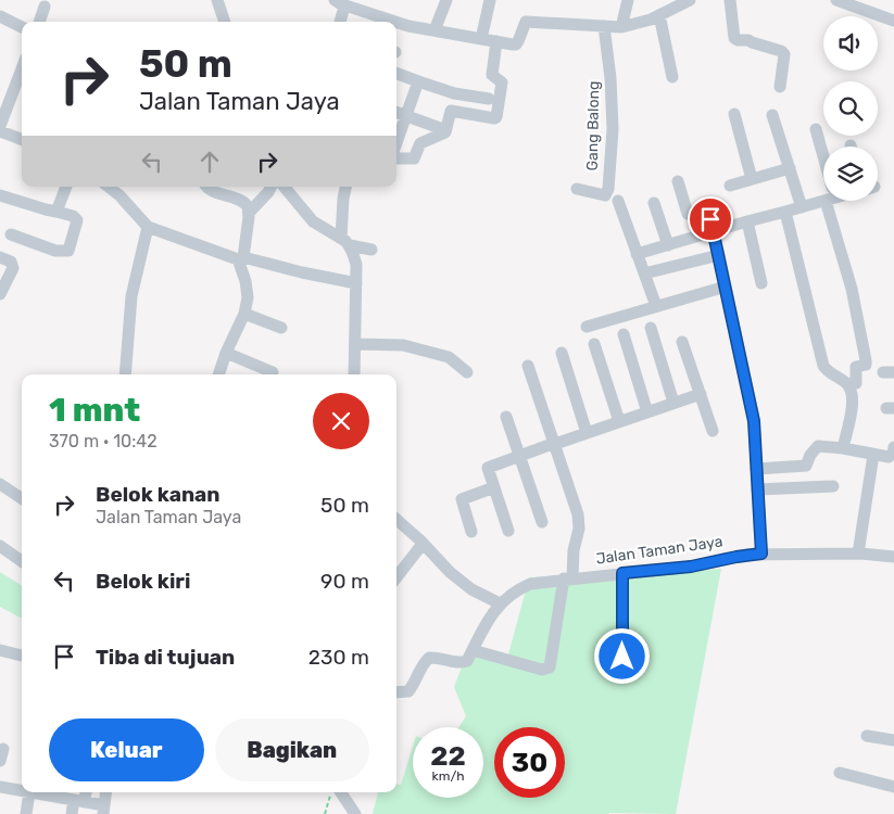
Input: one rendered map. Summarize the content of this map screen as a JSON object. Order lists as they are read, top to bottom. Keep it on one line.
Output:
{"streets":{"street":["Gang Balong","Jalan Taman Jaya"]},"page":{"turn":["50 m","Jalan Taman Jaya"],"heading":["1 mnt","370 m · 10:42"],"list":[{"name":"Belok kanan","note":"Jalan Taman Jaya","value":"50 m"},{"name":"Belok kiri","value":"90 m"},{"name":"Tiba di tujuan","value":"230 m"}],"buttons":["Keluar","Bagikan"],"speed":"22 km/h","limit":"30"}}
